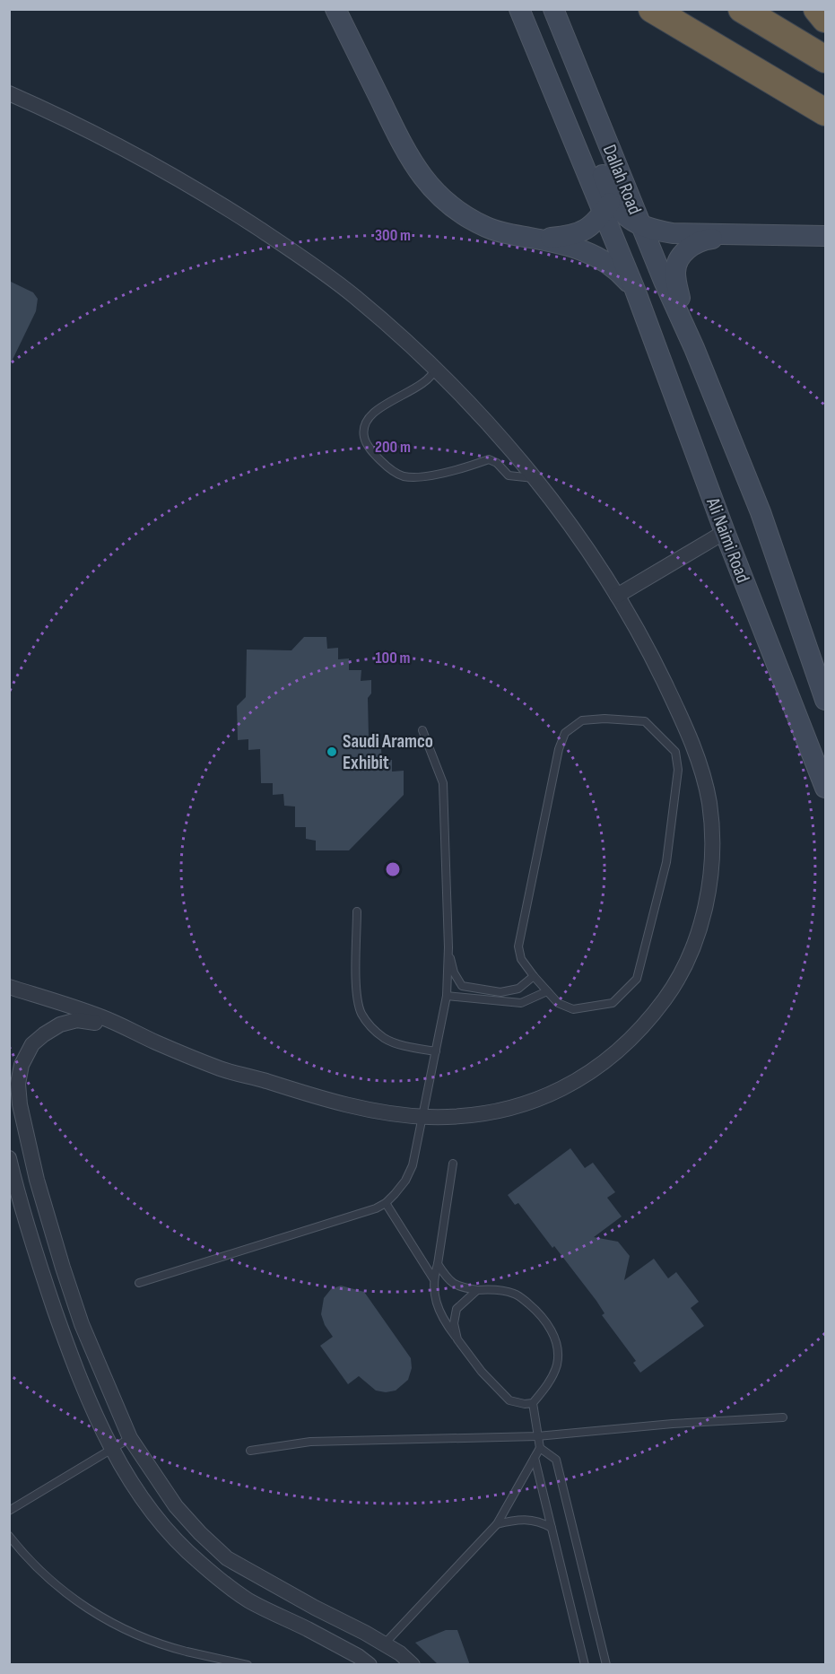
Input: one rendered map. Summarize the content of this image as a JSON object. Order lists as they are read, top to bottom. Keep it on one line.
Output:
{"streets":{"main road":["Dallah Road","Ali Naimi Road"]},"crossings":[["Dallah Road","Ali Naimi Road"]],"places":["Saudi Aramco Exhibit"],"rings":["300 m","200 m","100 m"]}
